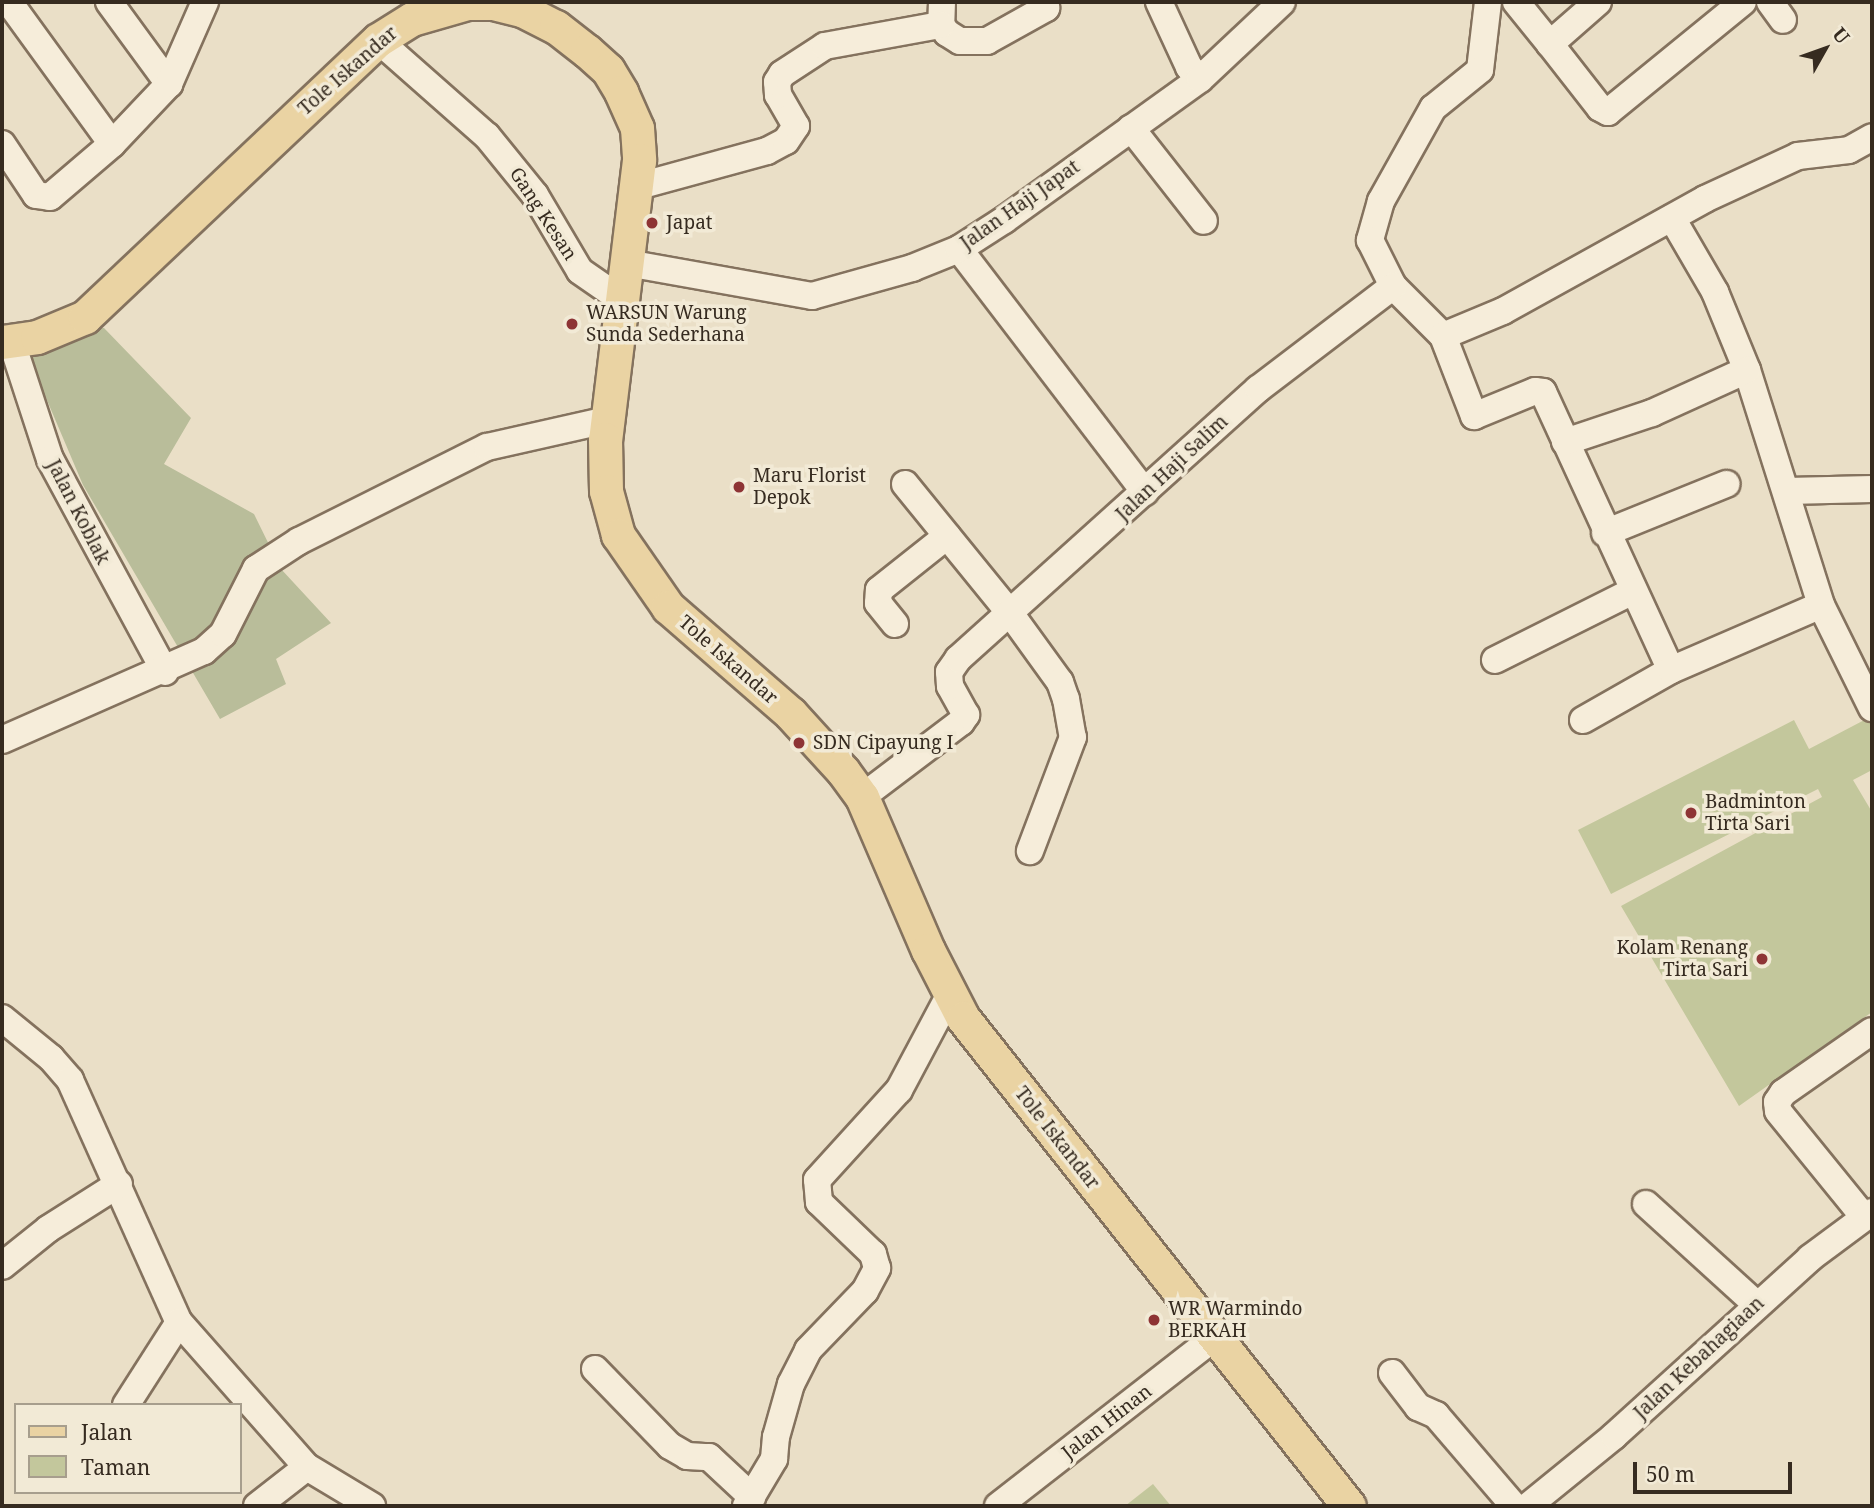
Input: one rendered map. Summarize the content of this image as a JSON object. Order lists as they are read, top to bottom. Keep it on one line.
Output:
{"streets":{"main road":["Tole Iskandar"],"street":["Jalan Haji Japat","Gang Kesan","Jalan Haji Salim","Jalan Koblak","Jalan Kebahagiaan","Jalan Hinan"]},"crossings":[["Tole Iskandar","Jalan Haji Japat"],["Tole Iskandar","Gang Kesan"],["Tole Iskandar","Jalan Haji Salim"],["Tole Iskandar","Jalan Koblak"],["Tole Iskandar","Jalan Hinan"]],"places":["Japat","WARSUN Warung Sunda Sederhana","Maru Florist Depok","SDN Cipayung I","Badminton Tirta Sari","Kolam Renang Tirta Sari","WR Warmindo BERKAH"],"legend":["Jalan","Taman"],"scale_bar":"50 m","north":"top right"}
